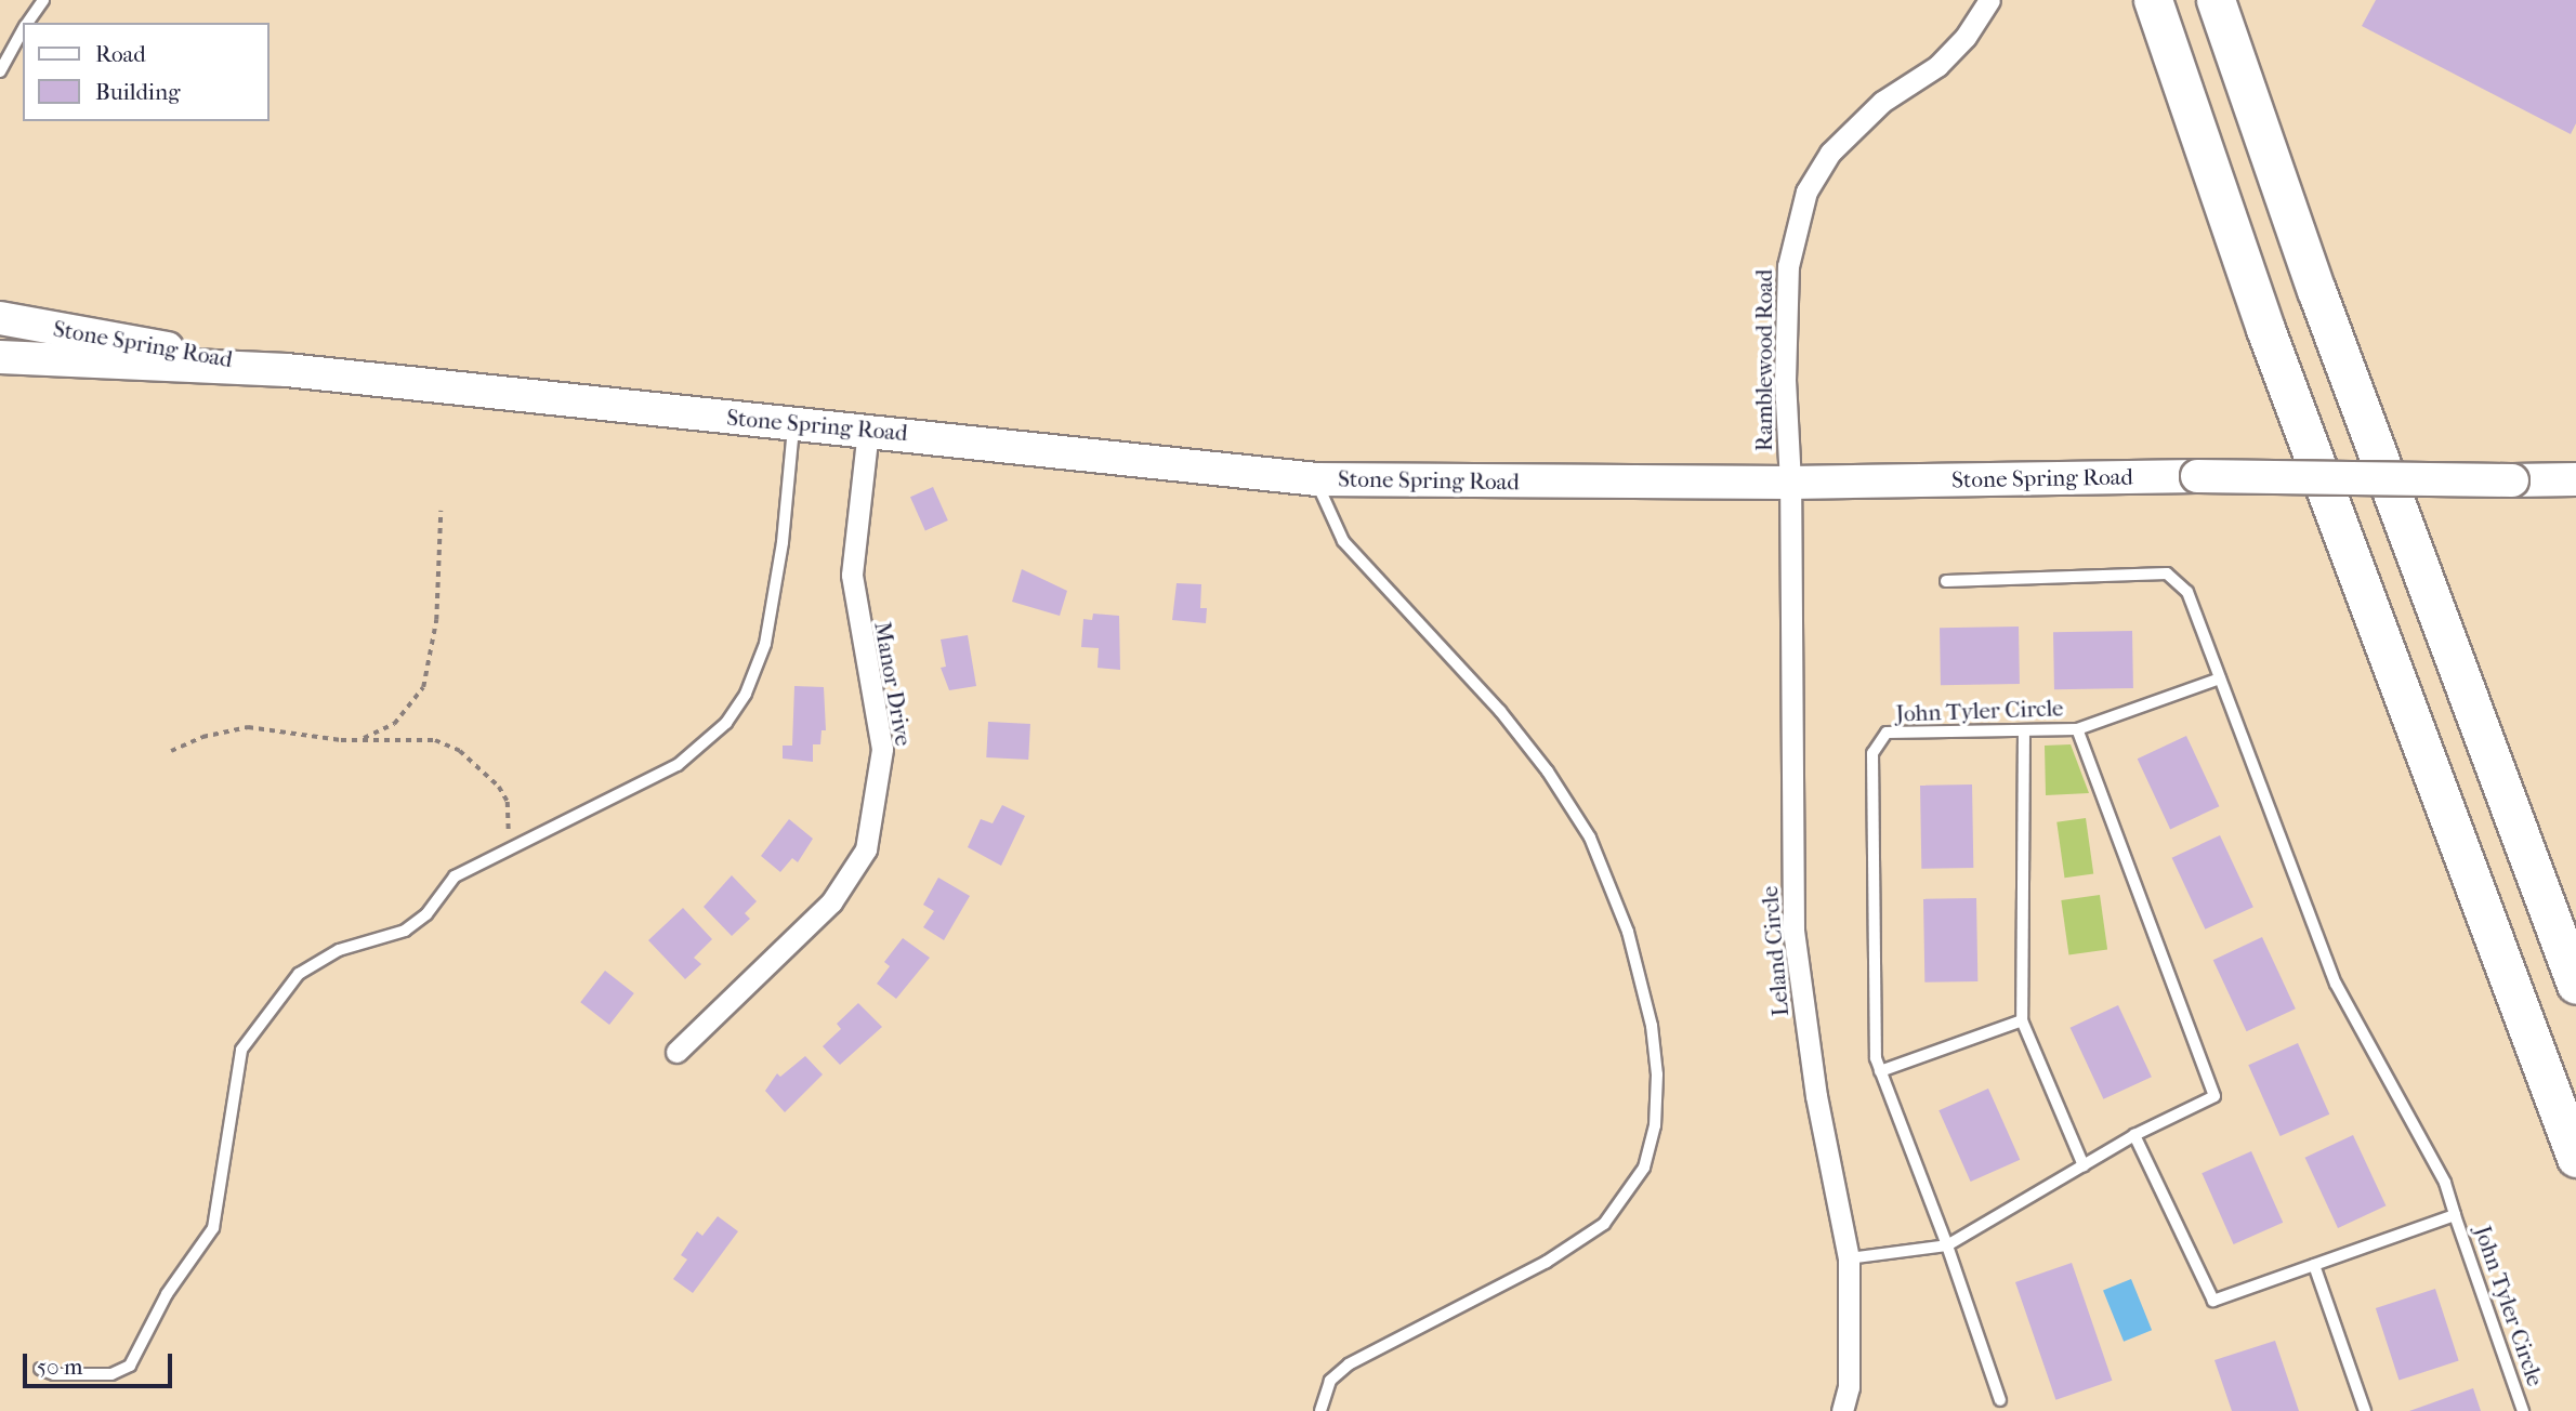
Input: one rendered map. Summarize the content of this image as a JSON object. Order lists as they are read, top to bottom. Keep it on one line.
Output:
{"streets":{"main road":["Stone Spring Road"],"street":["Ramblewood Road","Manor Drive","Leland Circle"],"lane":["John Tyler Circle"]},"crossings":[["Stone Spring Road","Ramblewood Road"],["Stone Spring Road","Manor Drive"],["Stone Spring Road","Leland Circle"],["Ramblewood Road","Leland Circle"],["John Tyler Circle","Leland Circle"]],"legend":["Road","Building"],"scale_bar":"50 m"}
